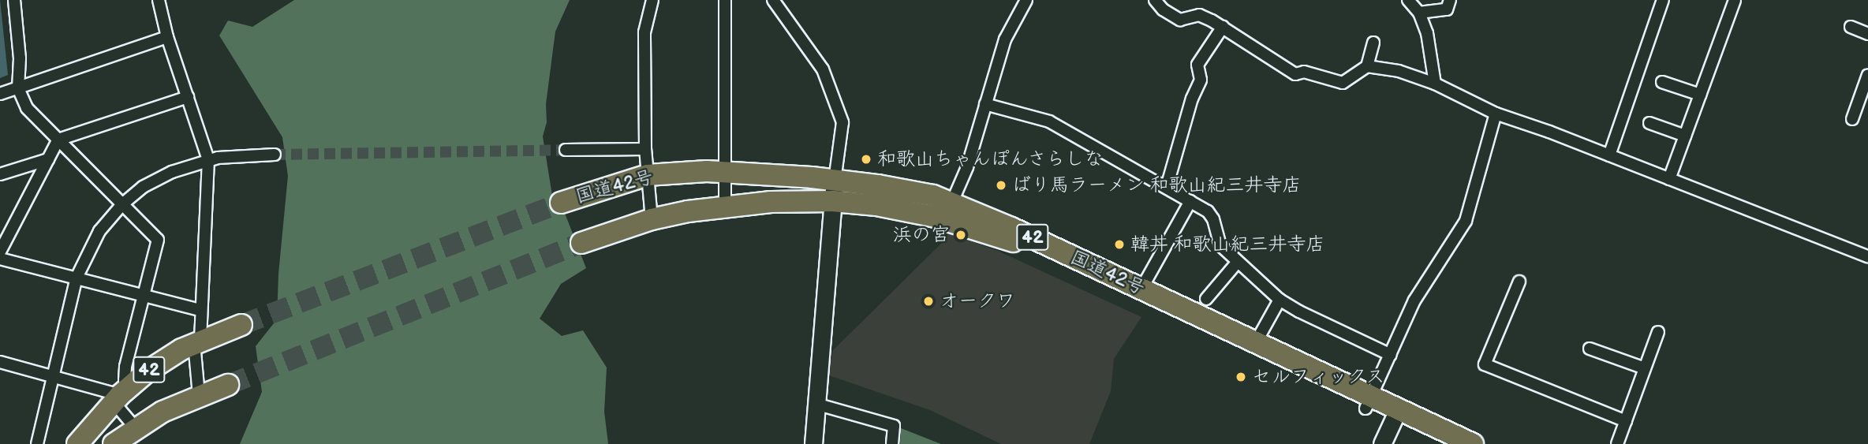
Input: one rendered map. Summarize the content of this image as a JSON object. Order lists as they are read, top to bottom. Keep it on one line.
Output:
{"streets":{"highway":["国道42号","42"]},"places":["和歌山ちゃんぽんさらしな","ばり馬ラーメン 和歌山紀三井寺店","浜の宮","韓丼 和歌山紀三井寺店","オークワ","セルフィックス"]}
